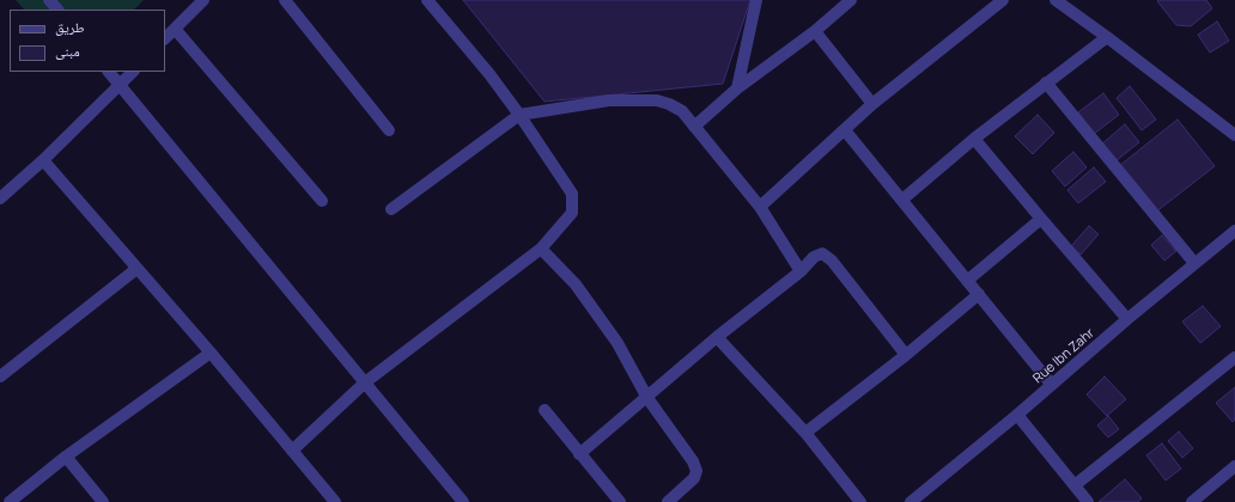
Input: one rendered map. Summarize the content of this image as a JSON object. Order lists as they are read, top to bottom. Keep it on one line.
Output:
{"streets":{"street":["Rue Ibn Zahr"]},"legend":["طريق","مبنى"]}
